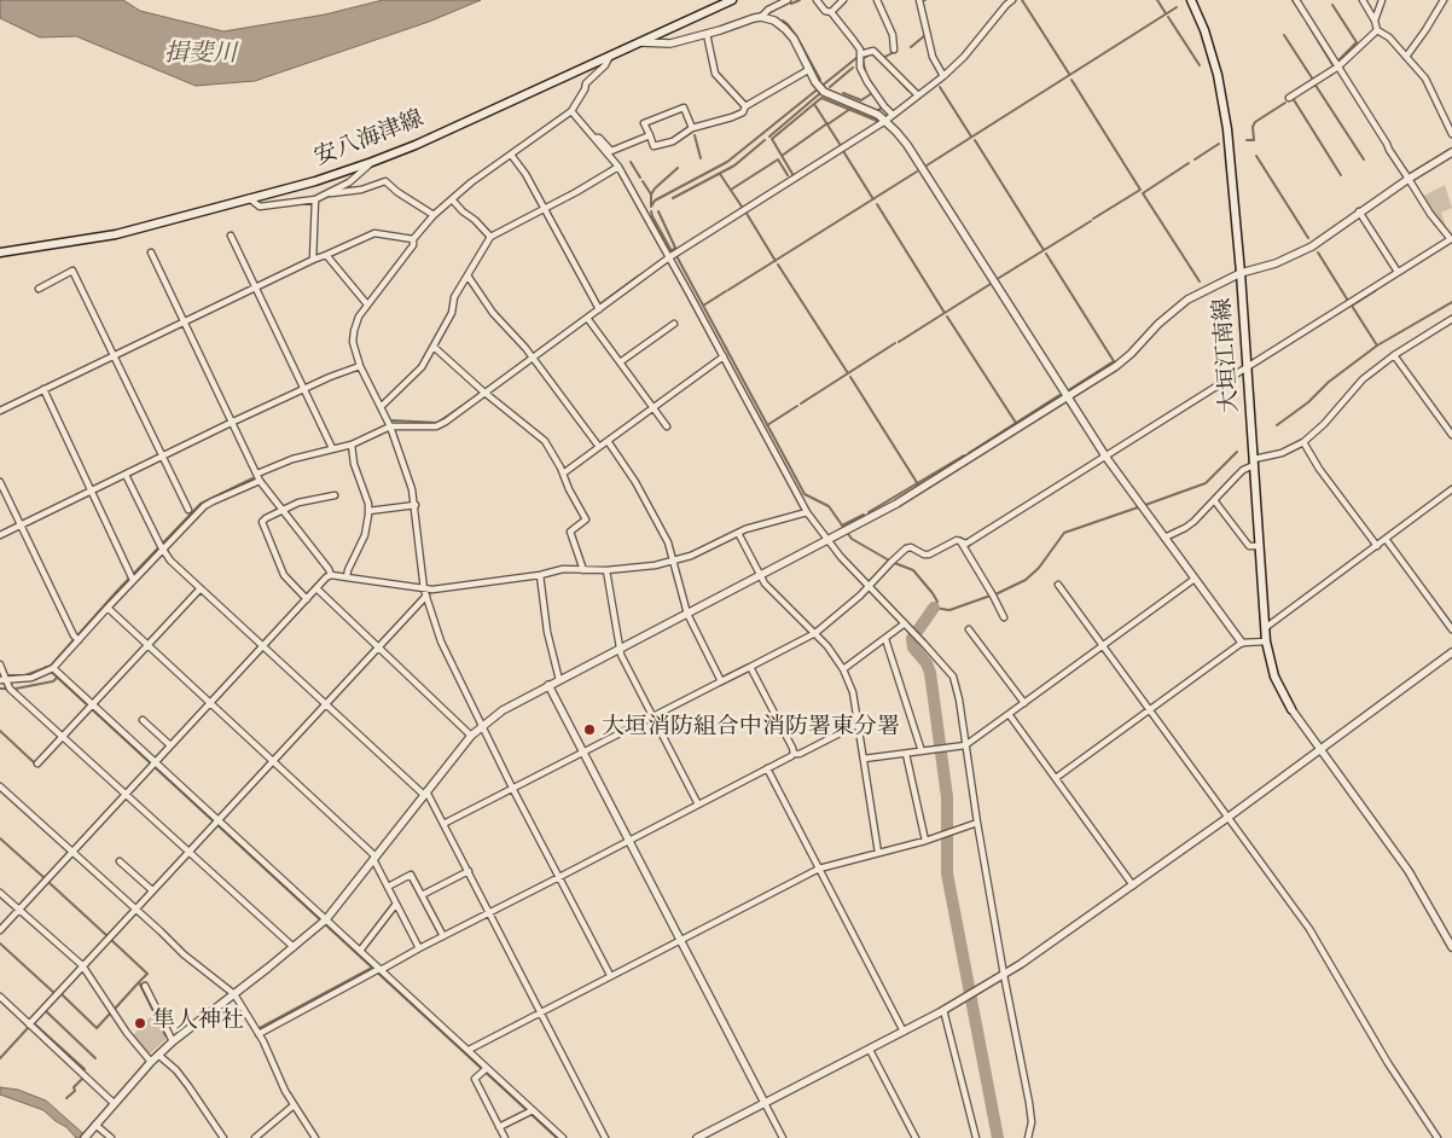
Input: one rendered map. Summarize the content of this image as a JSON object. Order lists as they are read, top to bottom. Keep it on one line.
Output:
{"streets":{"main road":["安八海津線","大垣江南線"]},"water":["揖斐川"],"places":["大垣消防組合中消防署東分署","隼人神社"]}
